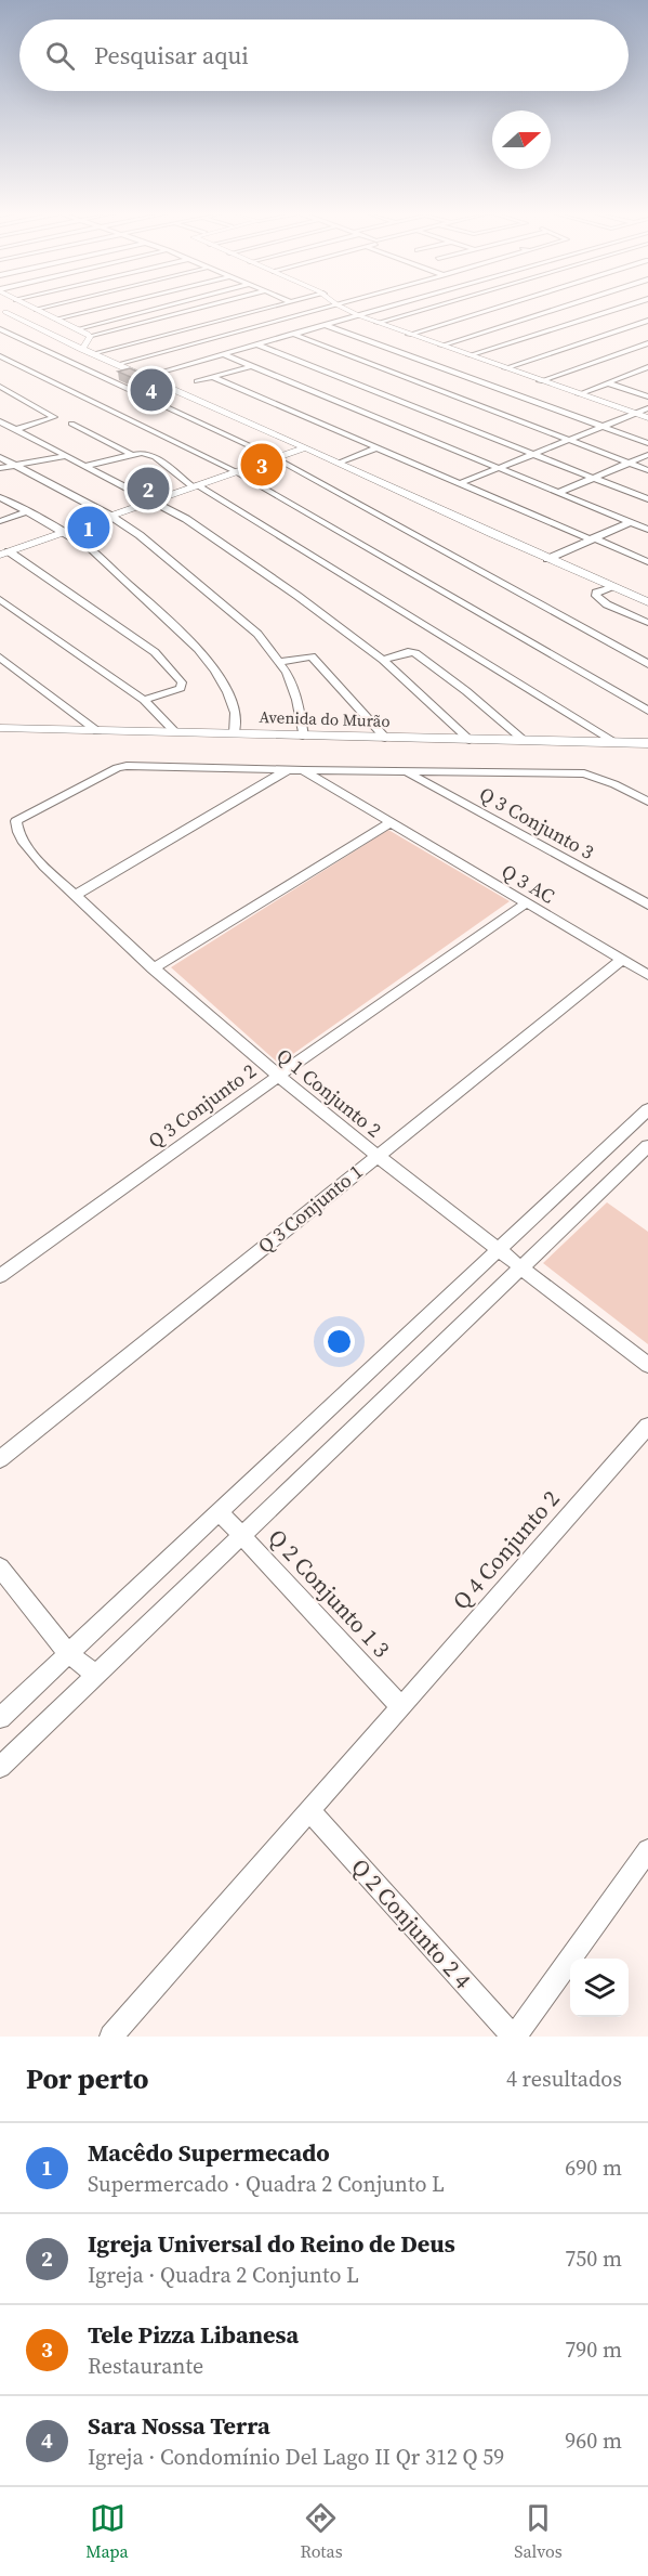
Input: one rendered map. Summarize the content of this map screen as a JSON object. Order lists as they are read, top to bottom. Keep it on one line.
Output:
{"streets":{"street":["Avenida do Murão","Q 3 Conjunto 3","Q 3 AC","Q 1 Conjunto 2","Q 3 Conjunto 2","Q 3 Conjunto 1","Q 4 Conjunto 2","Q 2 Conjunto 1 3","Q 2 Conjunto 2 4"]},"crossings":[["Q 3 AC","Q 3 Conjunto 2"],["Q 3 AC","Q 3 Conjunto 1"],["Q 1 Conjunto 2","Q 3 Conjunto 2"],["Q 1 Conjunto 2","Q 3 Conjunto 1"],["Q 4 Conjunto 2","Q 2 Conjunto 1 3"],["Q 4 Conjunto 2","Q 2 Conjunto 2 4"]],"north":"right","page":{"search":"Pesquisar aqui","pins":["4","3","2","1"],"heading":["Por perto","4 resultados"],"list":[{"mark":"1","name":"Macêdo Supermecado","note":"Supermercado · Quadra 2 Conjunto L","value":"690 m"},{"mark":"2","name":"Igreja Universal do Reino de Deus","note":"Igreja · Quadra 2 Conjunto L","value":"750 m"},{"mark":"3","name":"Tele Pizza Libanesa","note":"Restaurante","value":"790 m"},{"mark":"4","name":"Sara Nossa Terra","note":"Igreja · Condomínio Del Lago II Qr 312 Q 59","value":"960 m"}],"nav":["Mapa","Rotas","Salvos"]}}
